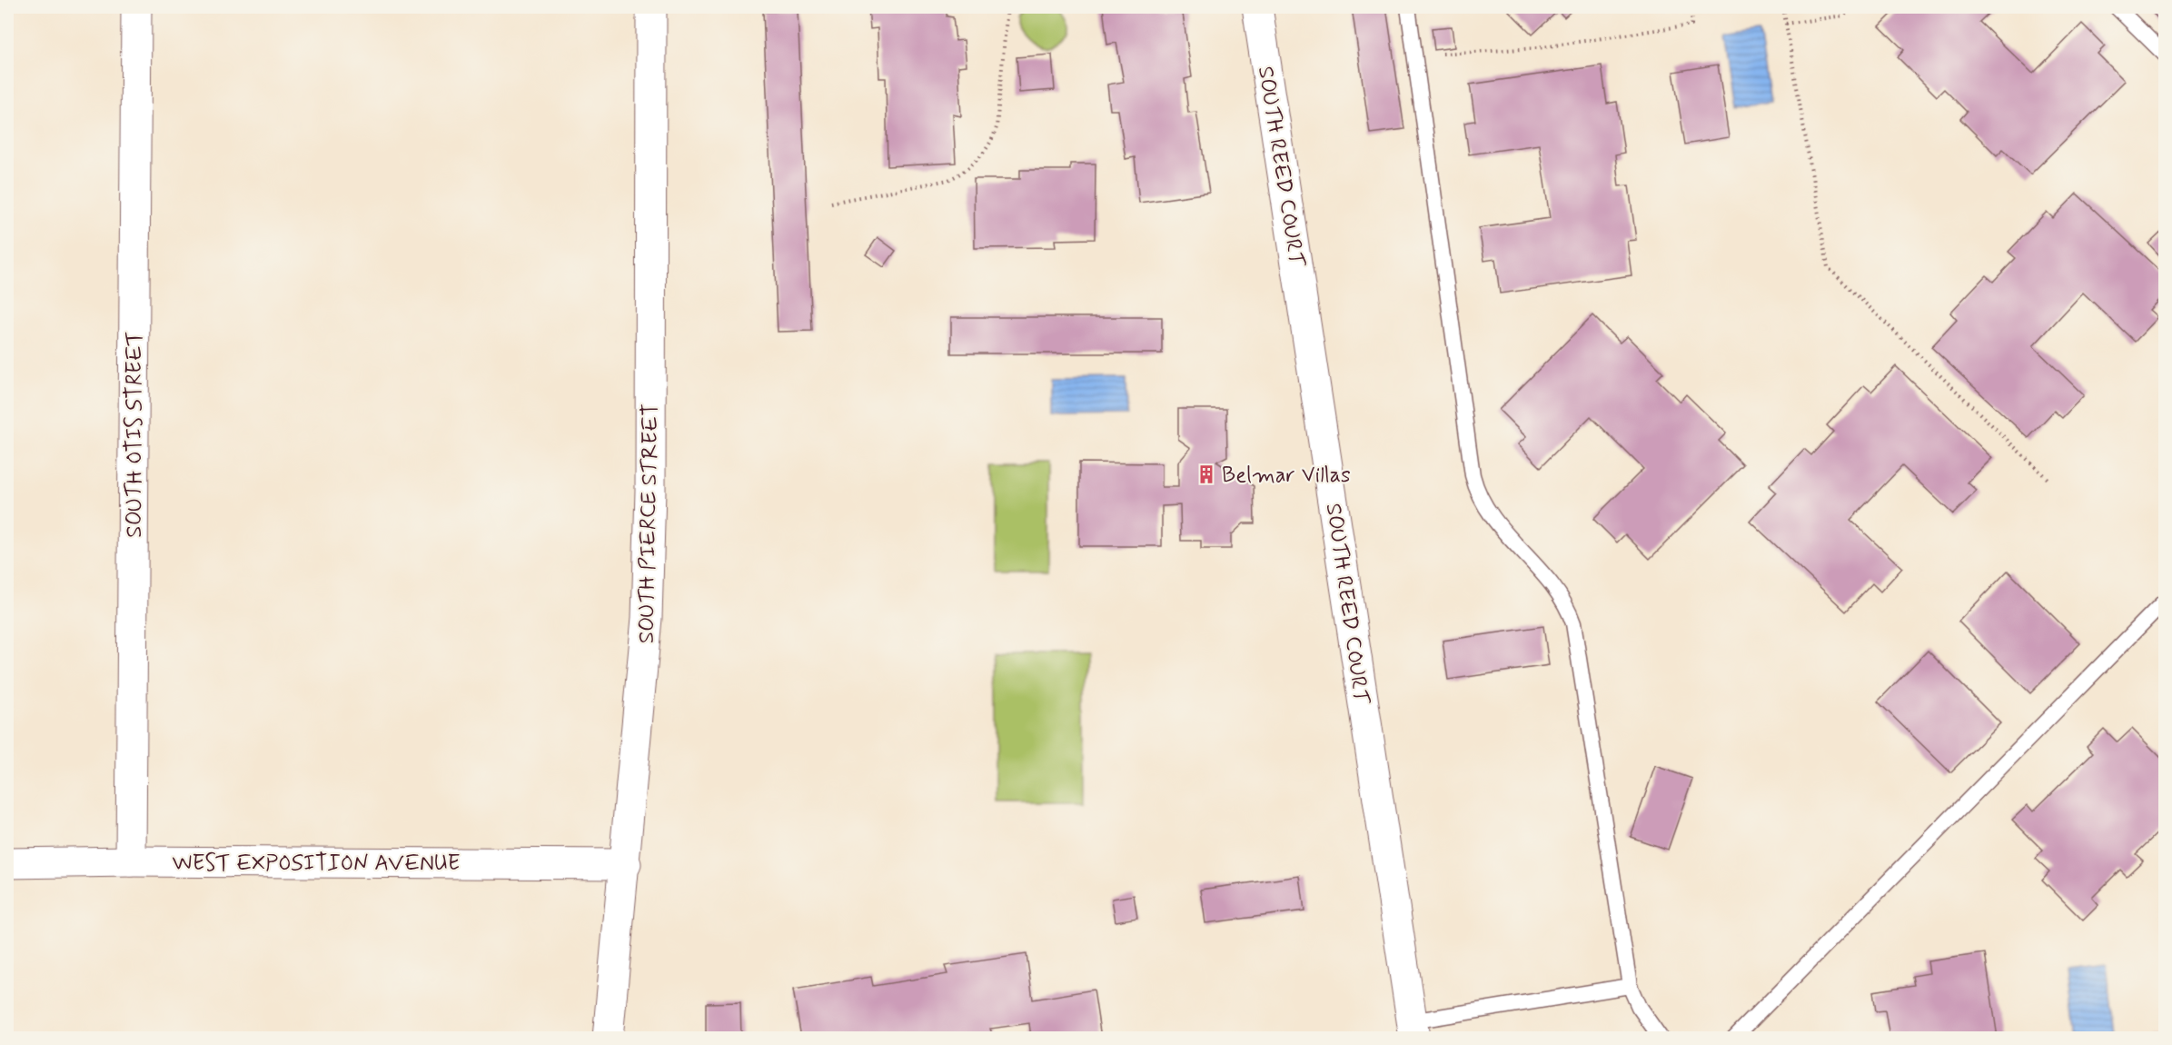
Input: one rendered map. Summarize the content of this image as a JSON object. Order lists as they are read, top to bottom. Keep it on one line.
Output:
{"streets":{"street":["SOUTH REED COURT","SOUTH OTIS STREET","SOUTH PIERCE STREET","WEST EXPOSITION AVENUE"]},"crossings":[["SOUTH OTIS STREET","WEST EXPOSITION AVENUE"],["SOUTH PIERCE STREET","WEST EXPOSITION AVENUE"]],"places":{"building":["Belmar Villas"]}}
